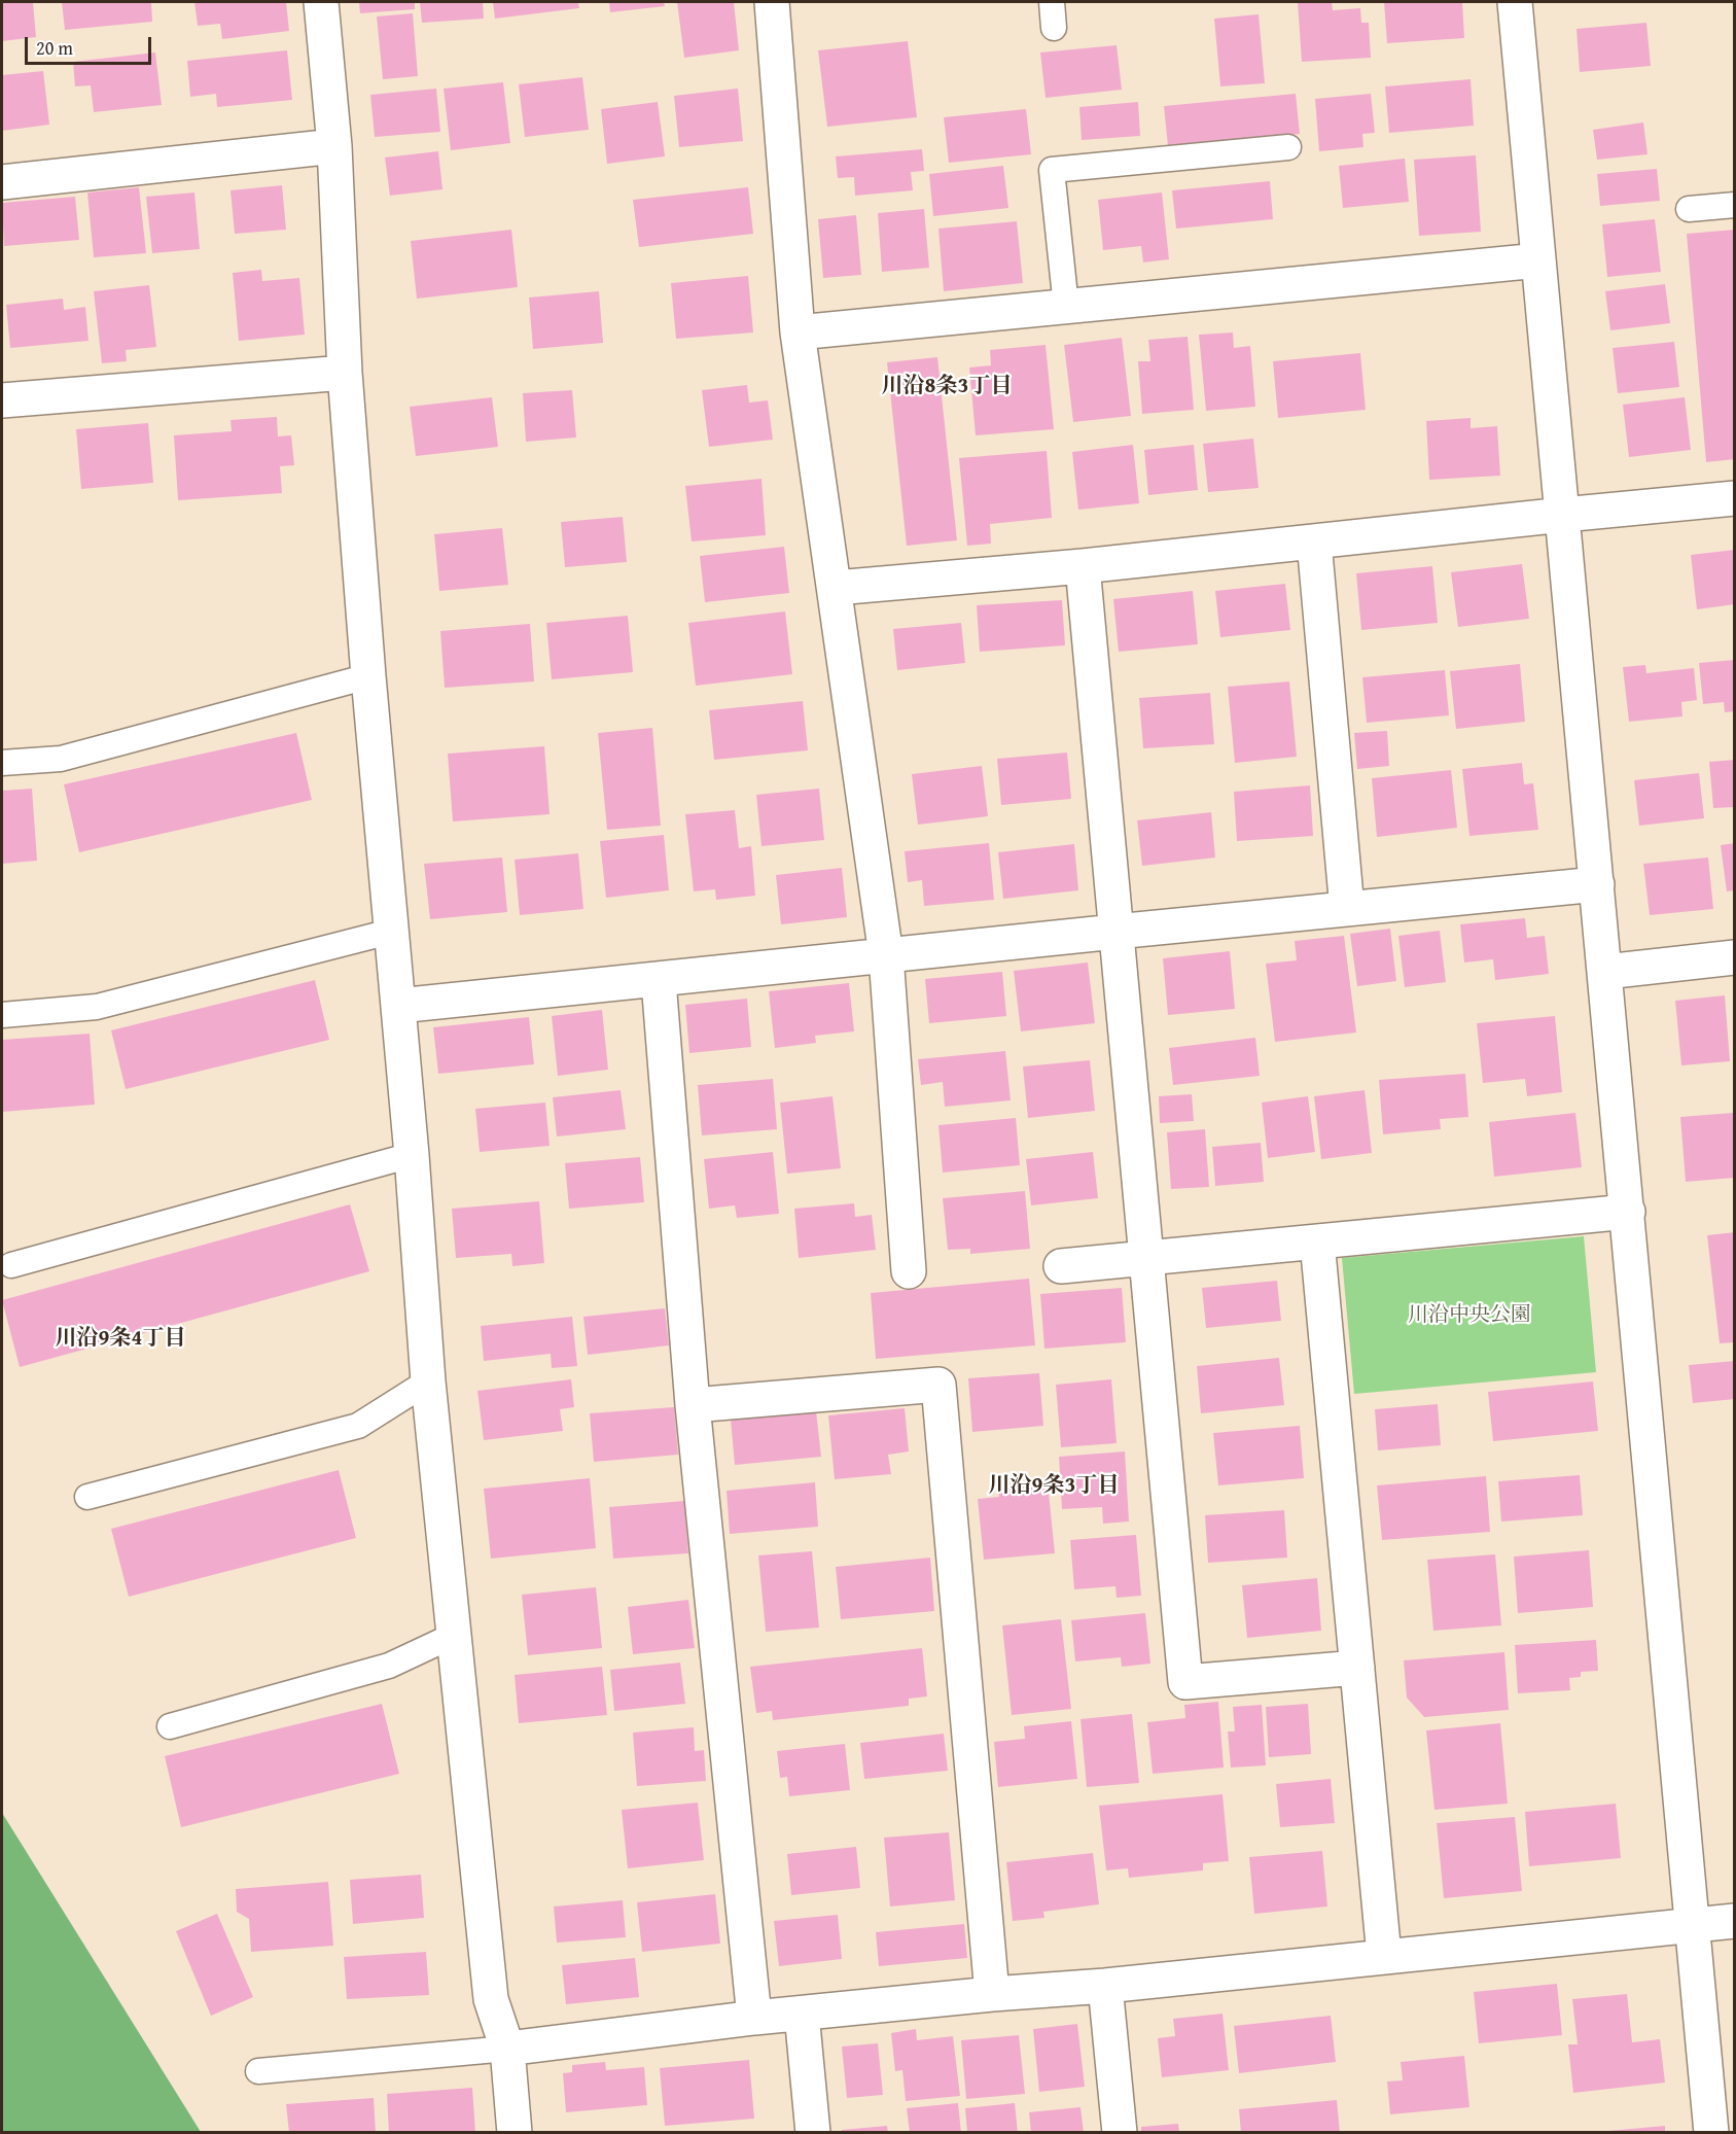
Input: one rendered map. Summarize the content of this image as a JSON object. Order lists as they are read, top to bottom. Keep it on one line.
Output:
{"districts":["川沿8条3丁目","川沿9条4丁目","川沿9条3丁目"],"parks":["川沿中央公園"],"scale_bar":"20 m"}
